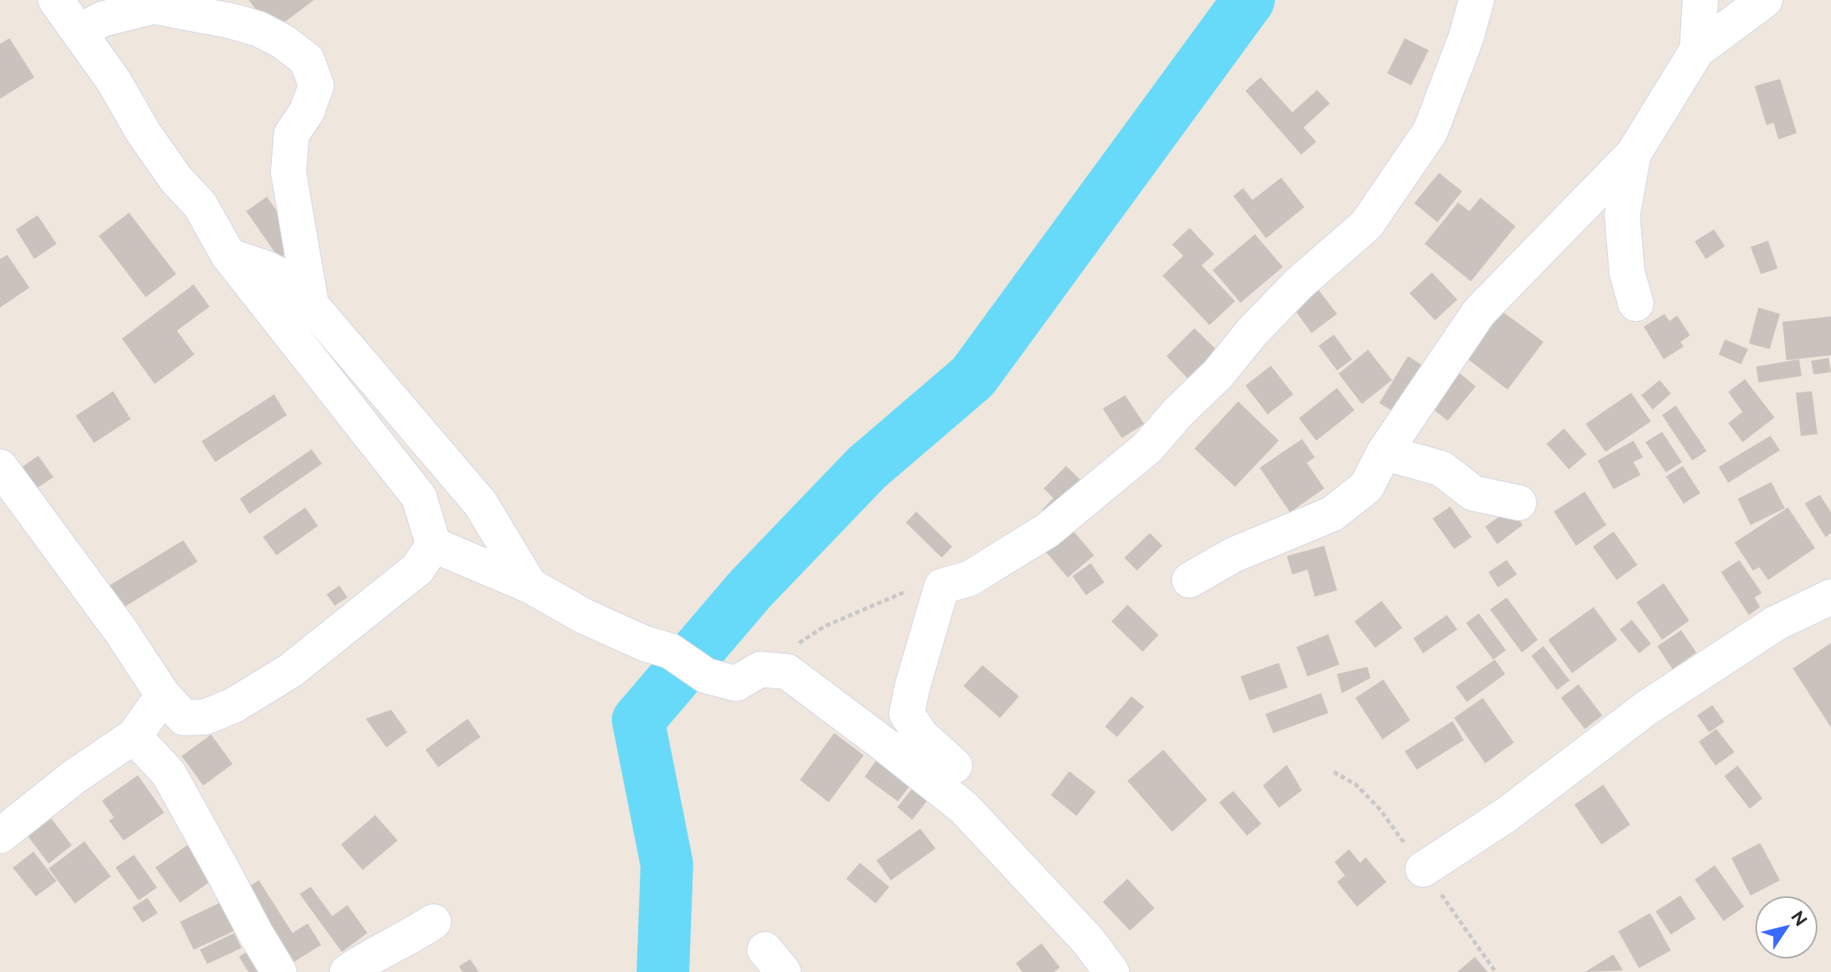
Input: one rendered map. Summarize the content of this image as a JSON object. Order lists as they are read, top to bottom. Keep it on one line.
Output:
{"north":"top right"}
